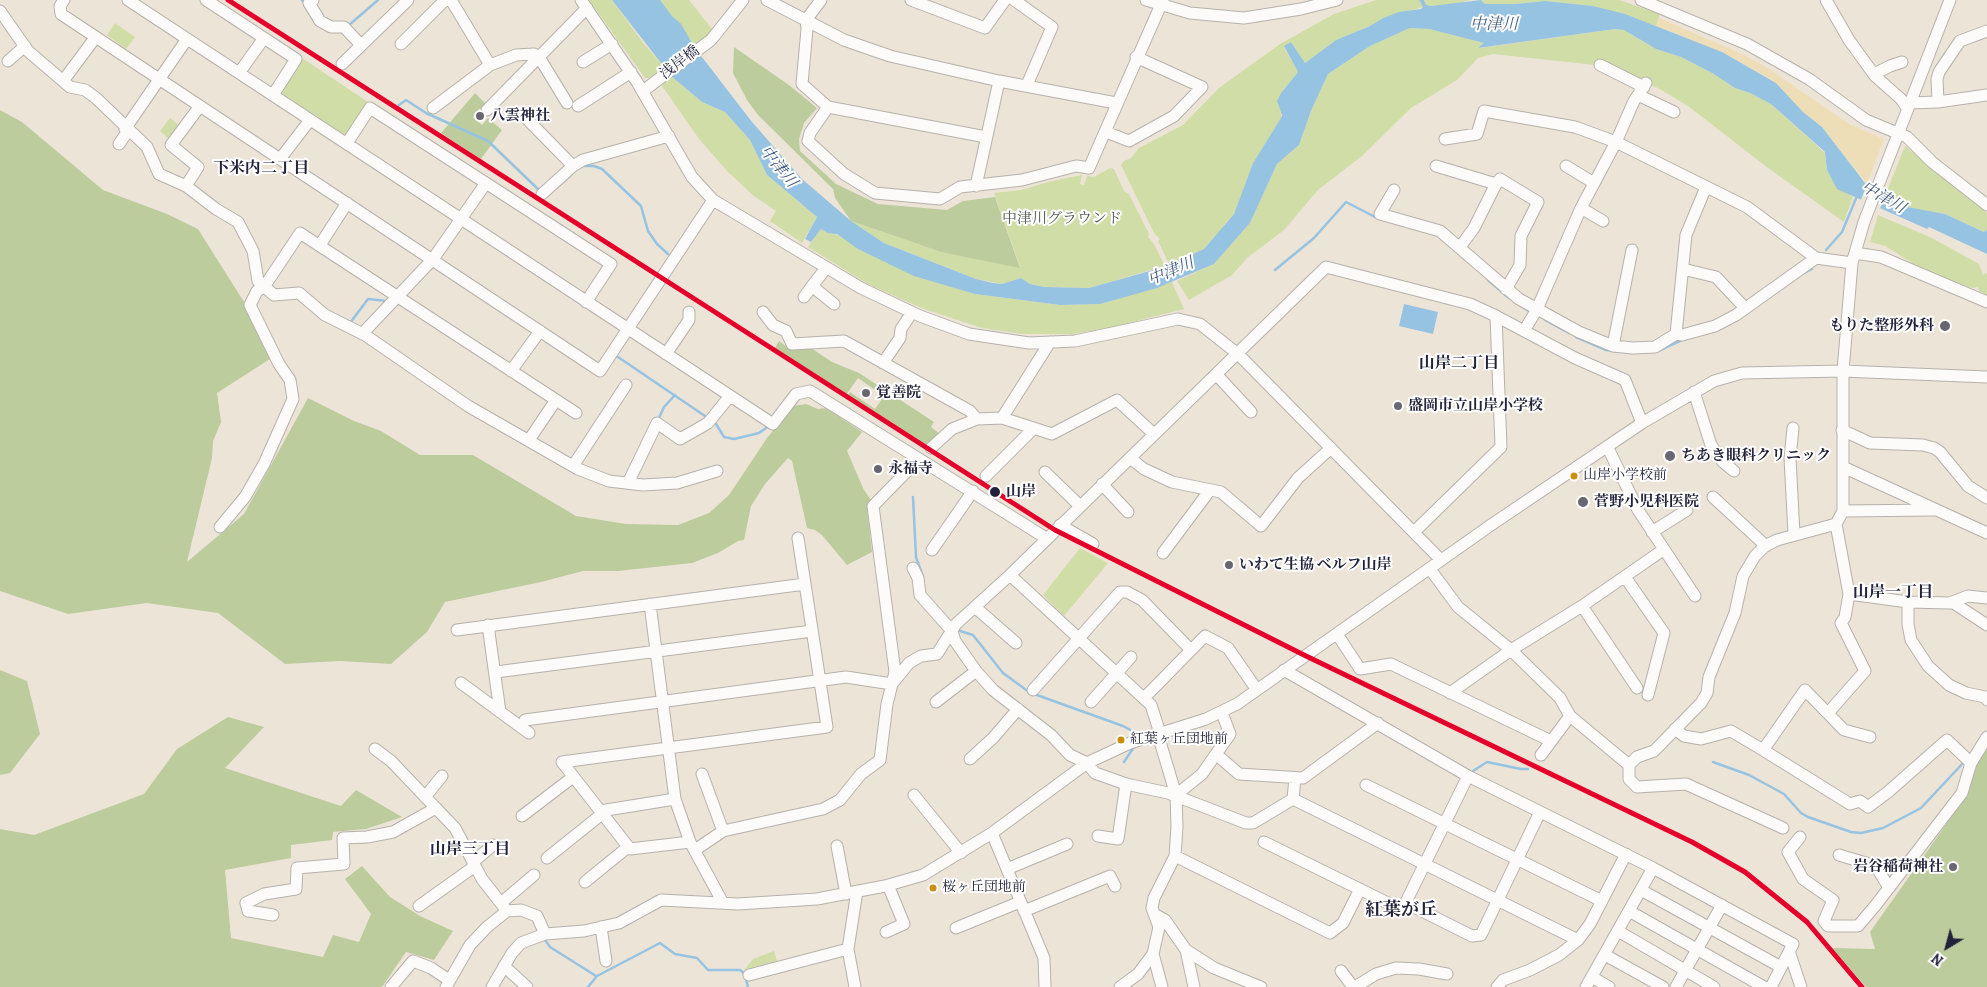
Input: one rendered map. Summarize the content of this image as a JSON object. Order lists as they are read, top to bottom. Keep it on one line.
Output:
{"streets":{"street":["浅岸橋"]},"districts":["下米内二丁目","山岸二丁目","山岸一丁目","山岸三丁目","紅葉が丘"],"water":["中津川"],"parks":["中津川グラウンド"],"places":["八雲神社","もりた整形外科","覚善院","盛岡市立山岸小学校","ちあき眼科クリニック","永福寺","山岸小学校前","山岸","菅野小児科医院","いわて生協 ベルフ山岸","紅葉ヶ丘団地前","岩谷稲荷神社","桜ヶ丘団地前"],"north":"bottom left"}
